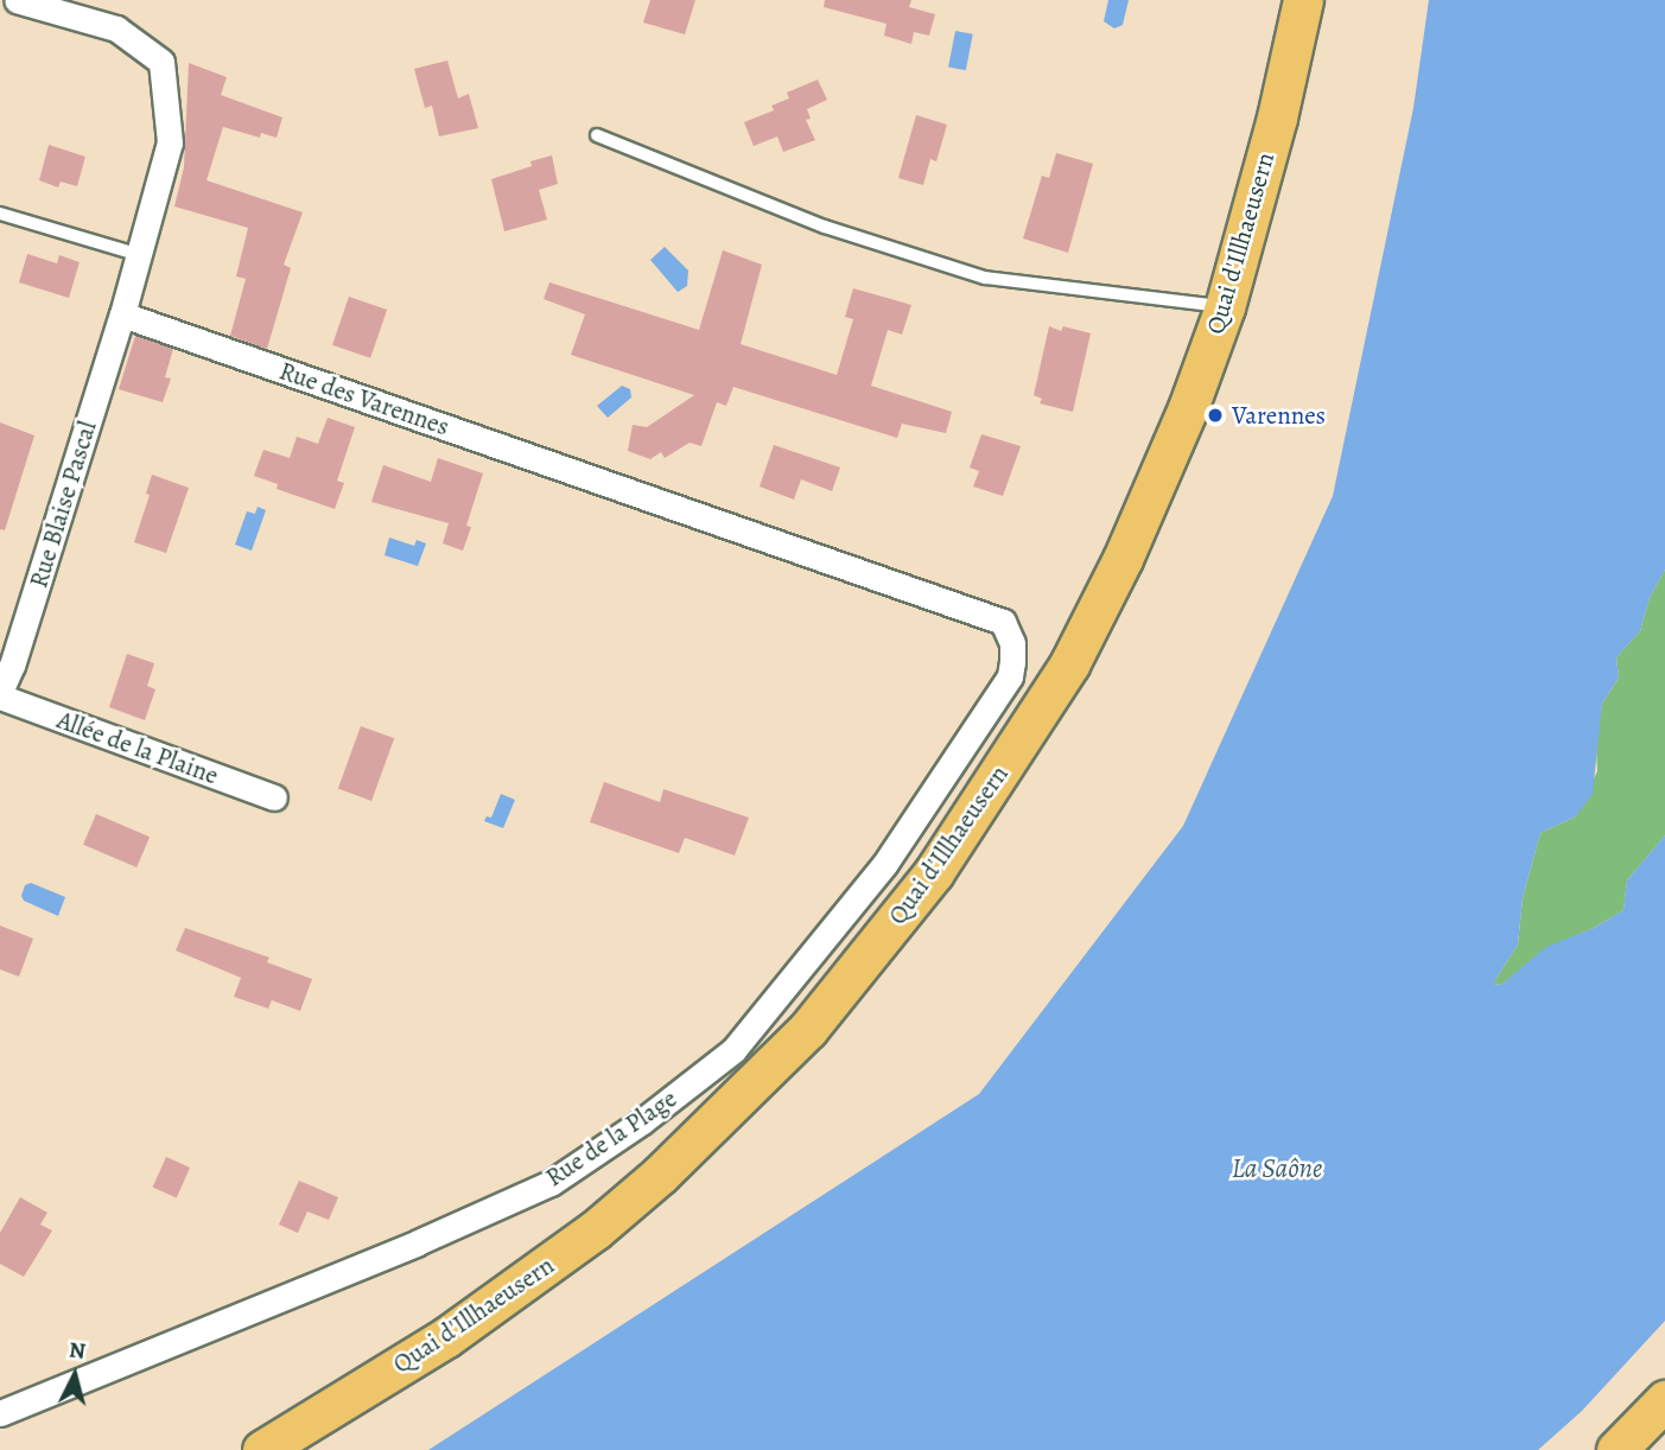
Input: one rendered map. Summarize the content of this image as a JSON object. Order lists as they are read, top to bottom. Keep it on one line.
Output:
{"streets":{"main road":["Quai d'Illhaeusern"],"street":["Rue des Varennes","Rue Blaise Pascal","Allée de la Plaine","Rue de la Plage"]},"crossings":[["Rue des Varennes","Rue Blaise Pascal"],["Rue des Varennes","Rue de la Plage"],["Rue Blaise Pascal","Allée de la Plaine"]],"water":["La Saône"],"places":["Varennes"],"north":"top"}
